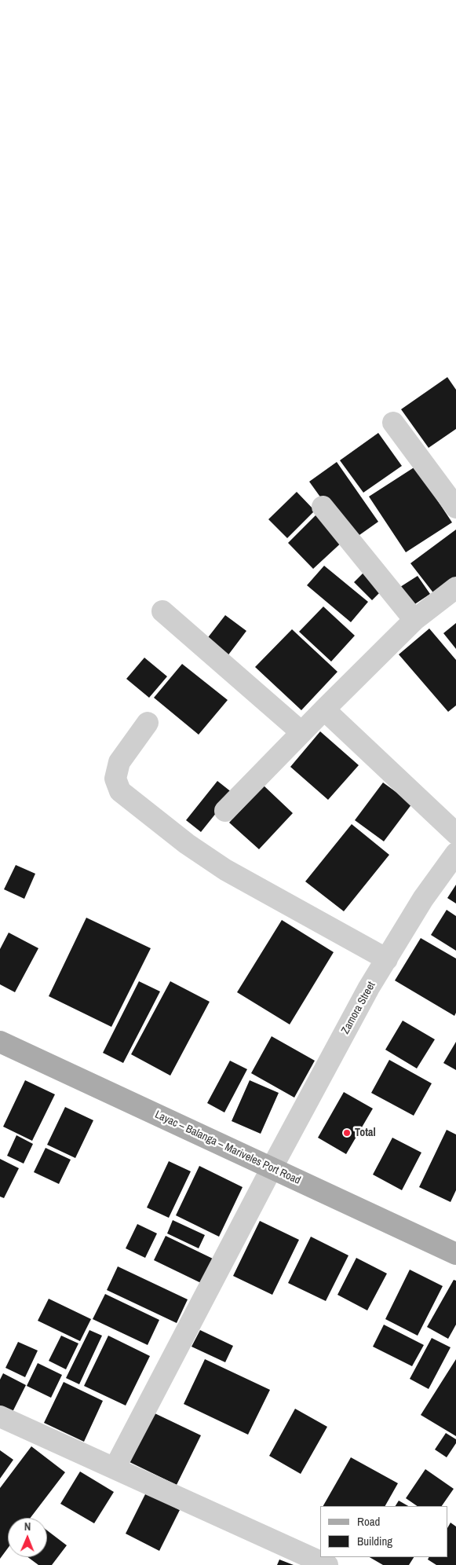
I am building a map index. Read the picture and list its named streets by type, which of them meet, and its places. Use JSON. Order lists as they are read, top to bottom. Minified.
{"streets":{"main road":["Layac – Balanga – Mariveles Port Road"],"street":["Zamora Street"]},"crossings":[["Zamora Street","Layac – Balanga – Mariveles Port Road"]],"places":["Total"],"legend":["Road","Building"],"north":"top"}
